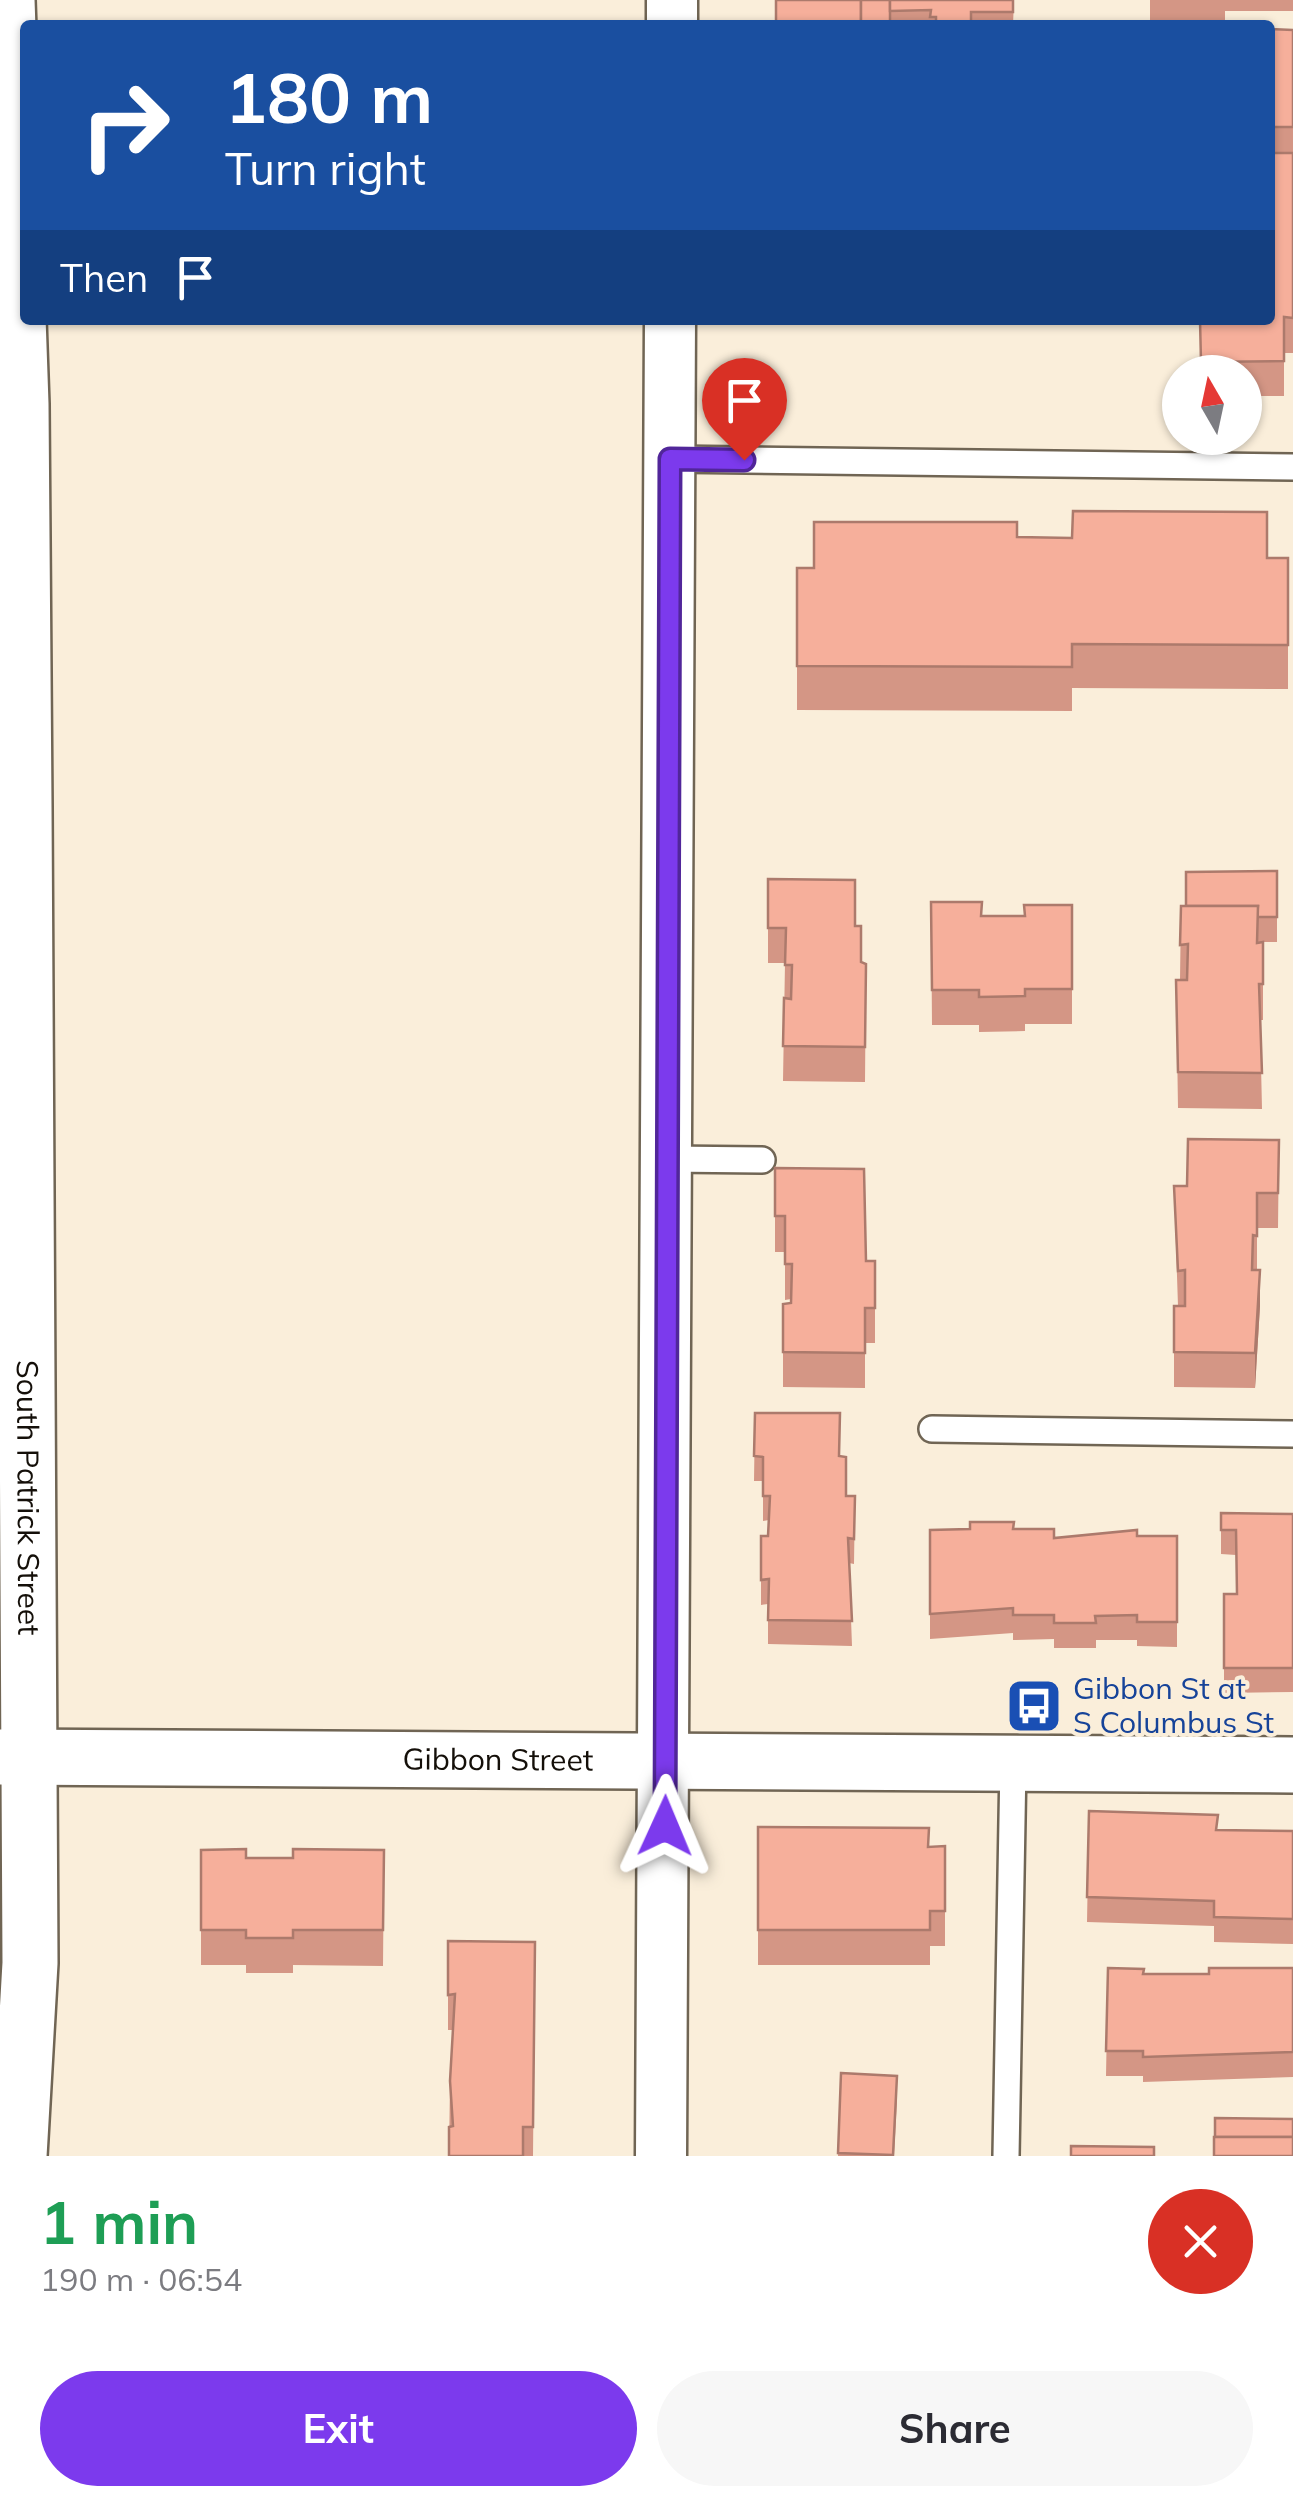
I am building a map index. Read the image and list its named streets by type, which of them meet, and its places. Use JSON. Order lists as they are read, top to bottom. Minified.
{"streets":{"main road":["South Patrick Street","Gibbon Street"]},"crossings":[["South Patrick Street","Gibbon Street"]],"places":{"bus stop":["Gibbon St at S Columbus St"]},"north":"top","page":{"turn":["180 m","Turn right"],"then":"Then","heading":["1 min","190 m · 06:54"],"buttons":["Exit","Share"]}}
